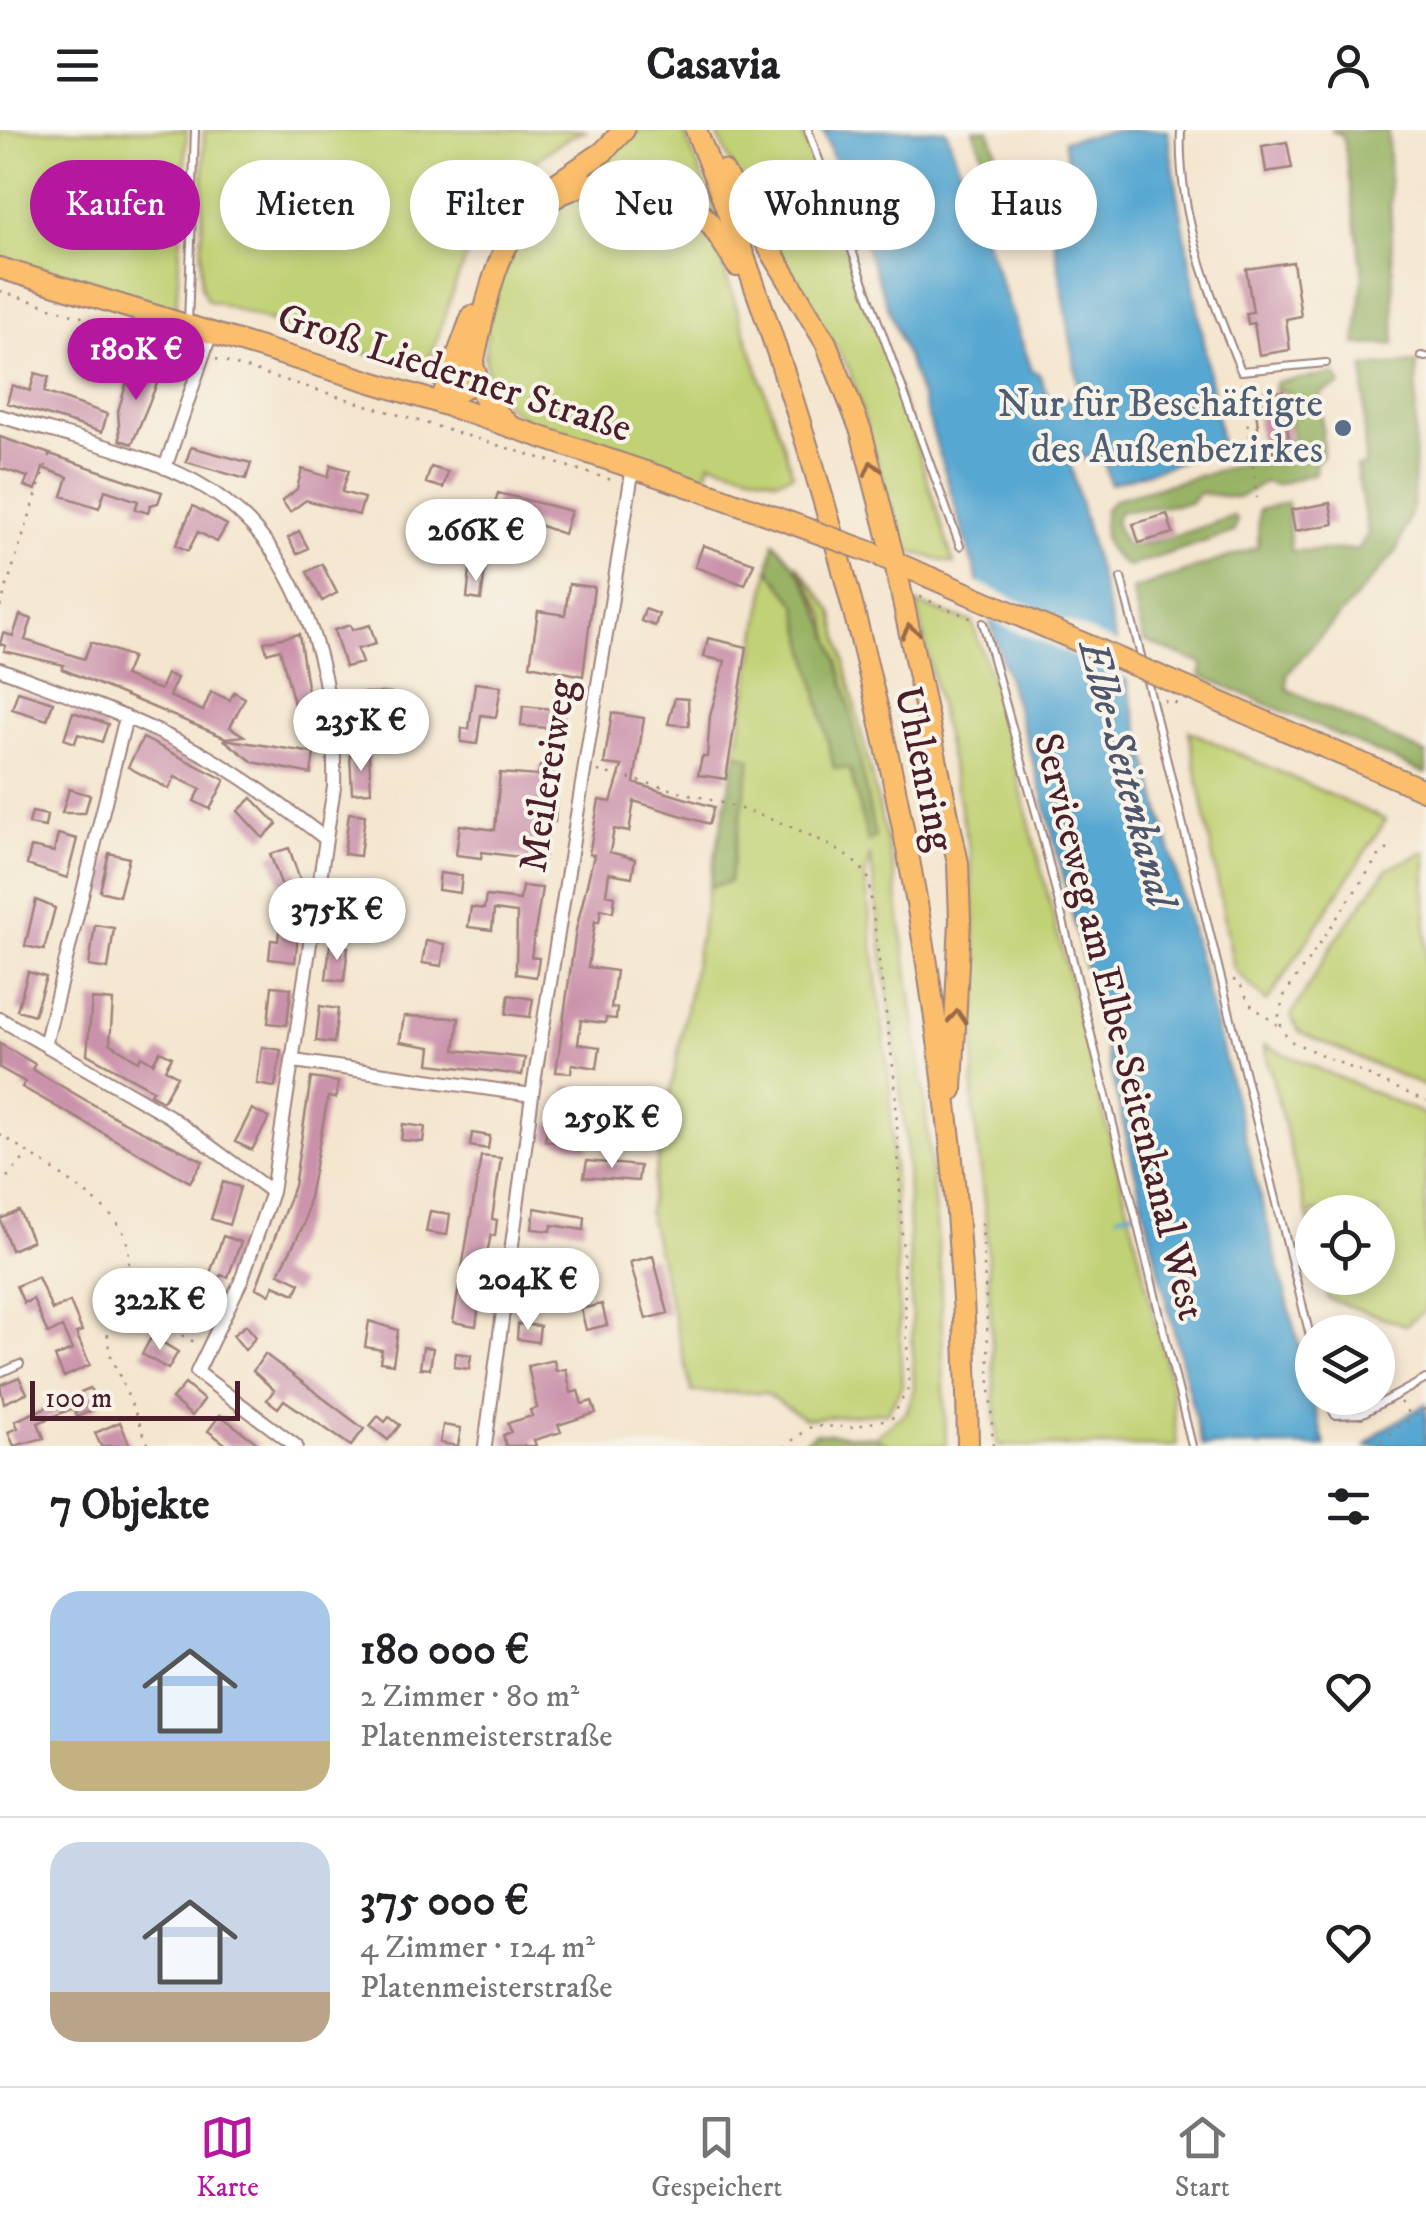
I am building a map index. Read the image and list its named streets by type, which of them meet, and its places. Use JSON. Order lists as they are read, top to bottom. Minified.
{"streets":{"main road":["Groß Liederner Straße","Uhlenring"],"street":["Meilereiweg"],"lane":["Serviceweg am Elbe-Seitenkanal West"]},"crossings":[["Groß Liederner Straße","Meilereiweg"]],"water":["Elbe-Seitenkanal"],"places":["Nur für Beschäftigte des Außenbezirkes"],"scale_bar":"100 m","page":{"header":"Casavia","chip":["Kaufen","Mieten","Filter","Neu","Wohnung","Haus"],"price":["180K €","266K €","235K €","375K €","259K €","204K €","322K €"],"scale":"100 m","heading":"7 Objekte","list":[{"name":"180 000 €","note":"2 Zimmer · 80 m² · Platenmeisterstraße"},{"name":"375 000 €","note":"4 Zimmer · 124 m² · Platenmeisterstraße"}],"tabs":["Karte","Gespeichert","Start"]}}
